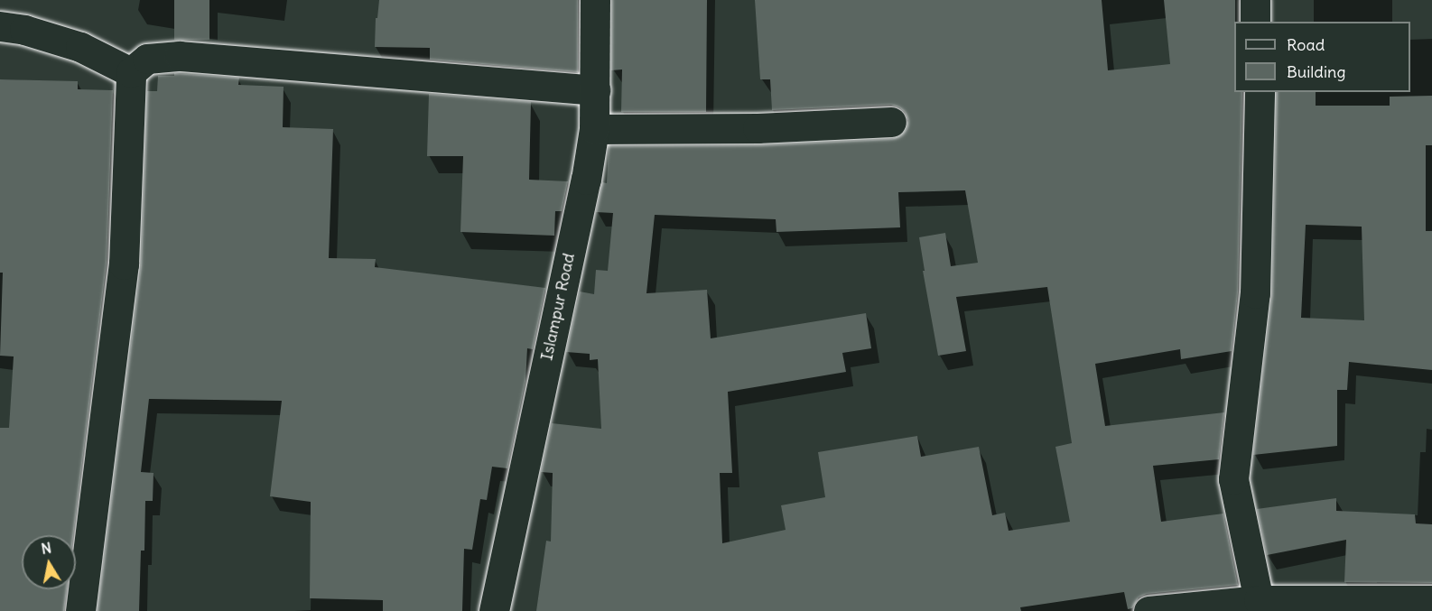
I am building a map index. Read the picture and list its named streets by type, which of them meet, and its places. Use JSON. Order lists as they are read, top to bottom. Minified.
{"streets":{"street":["Islampur Road"]},"legend":["Road","Building"],"north":"top"}
